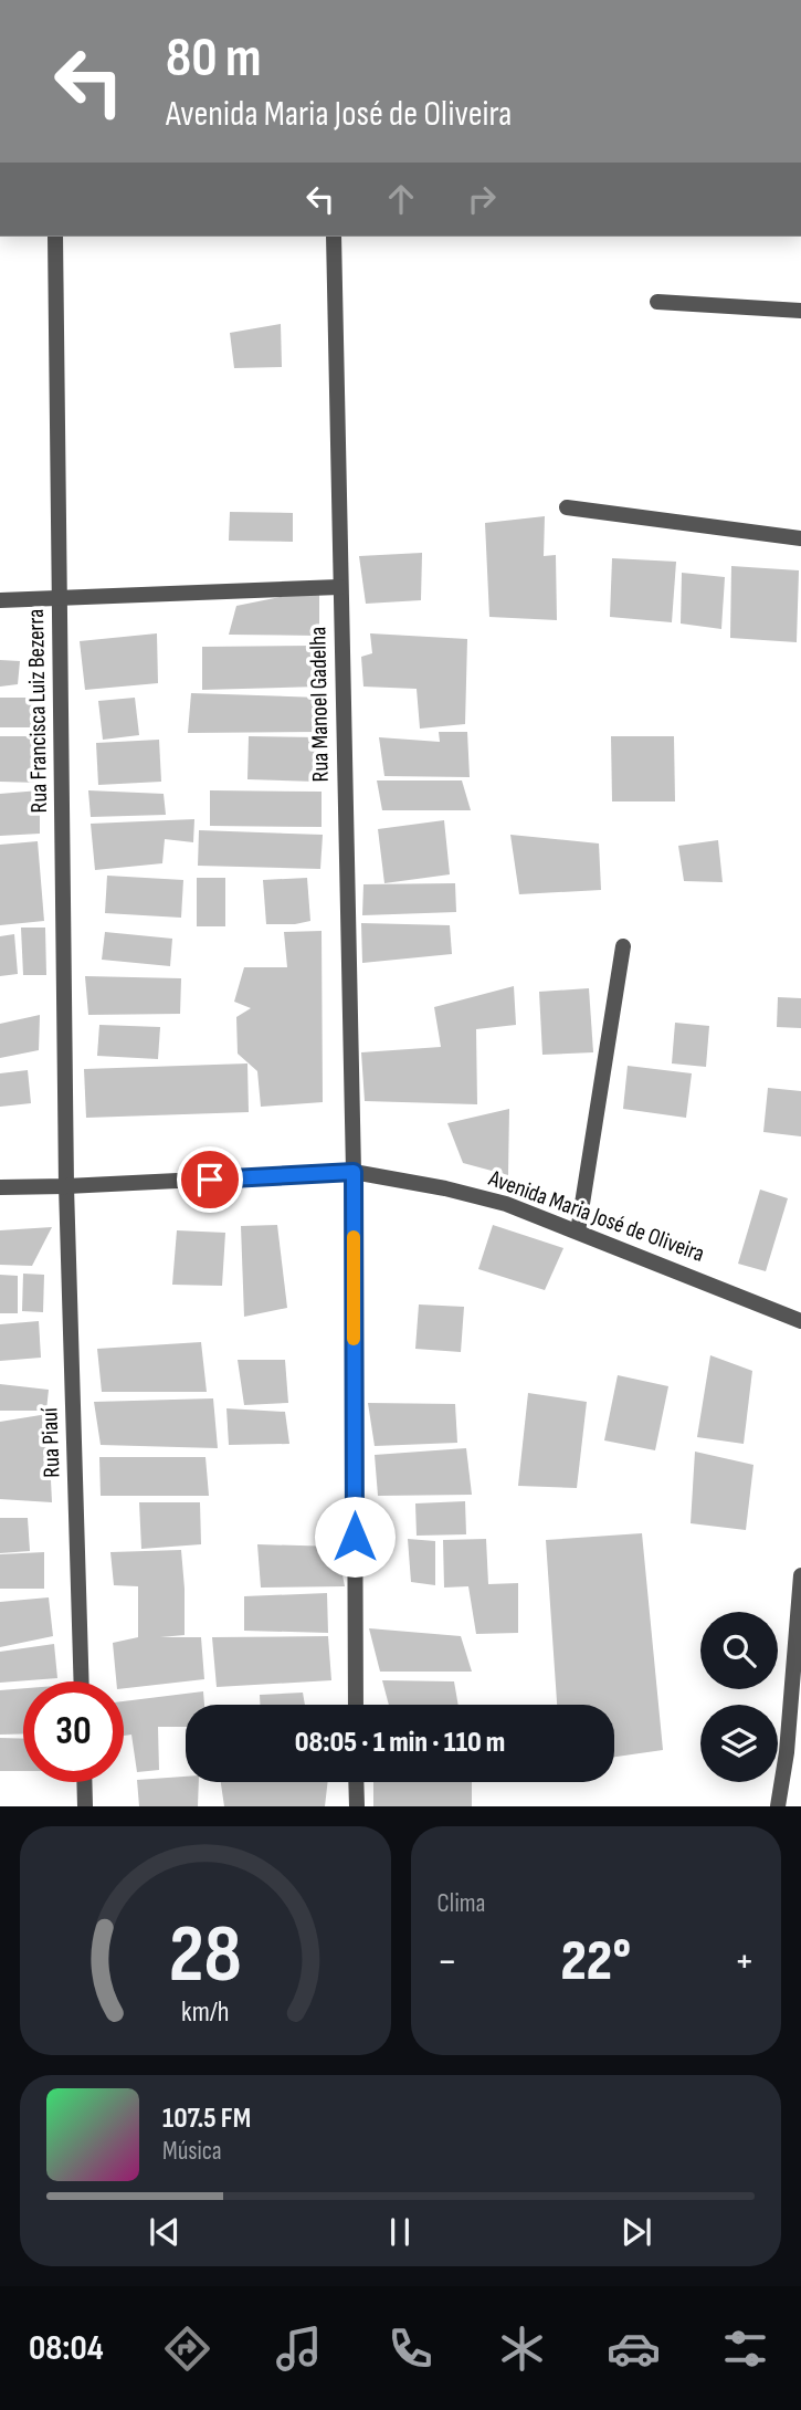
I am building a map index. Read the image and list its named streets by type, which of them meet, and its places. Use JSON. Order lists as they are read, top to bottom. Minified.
{"streets":{"street":["Rua Manoel Gadelha","Rua Francisca Luiz Bezerra","Avenida Maria José de Oliveira","Rua Piauí"]},"crossings":[["Rua Manoel Gadelha","Avenida Maria José de Oliveira"],["Rua Francisca Luiz Bezerra","Avenida Maria José de Oliveira"],["Rua Francisca Luiz Bezerra","Rua Piauí"],["Avenida Maria José de Oliveira","Rua Piauí"]],"page":{"turn":["80 m","Avenida Maria José de Oliveira"],"limit":"30","trip":"08:05 · 1 min · 110 m","tile":"Clima","heat":["−","22°","+"],"song":["107.5 FM","Música"],"tabs":"08:04","gauge":["28","km/h"]}}
